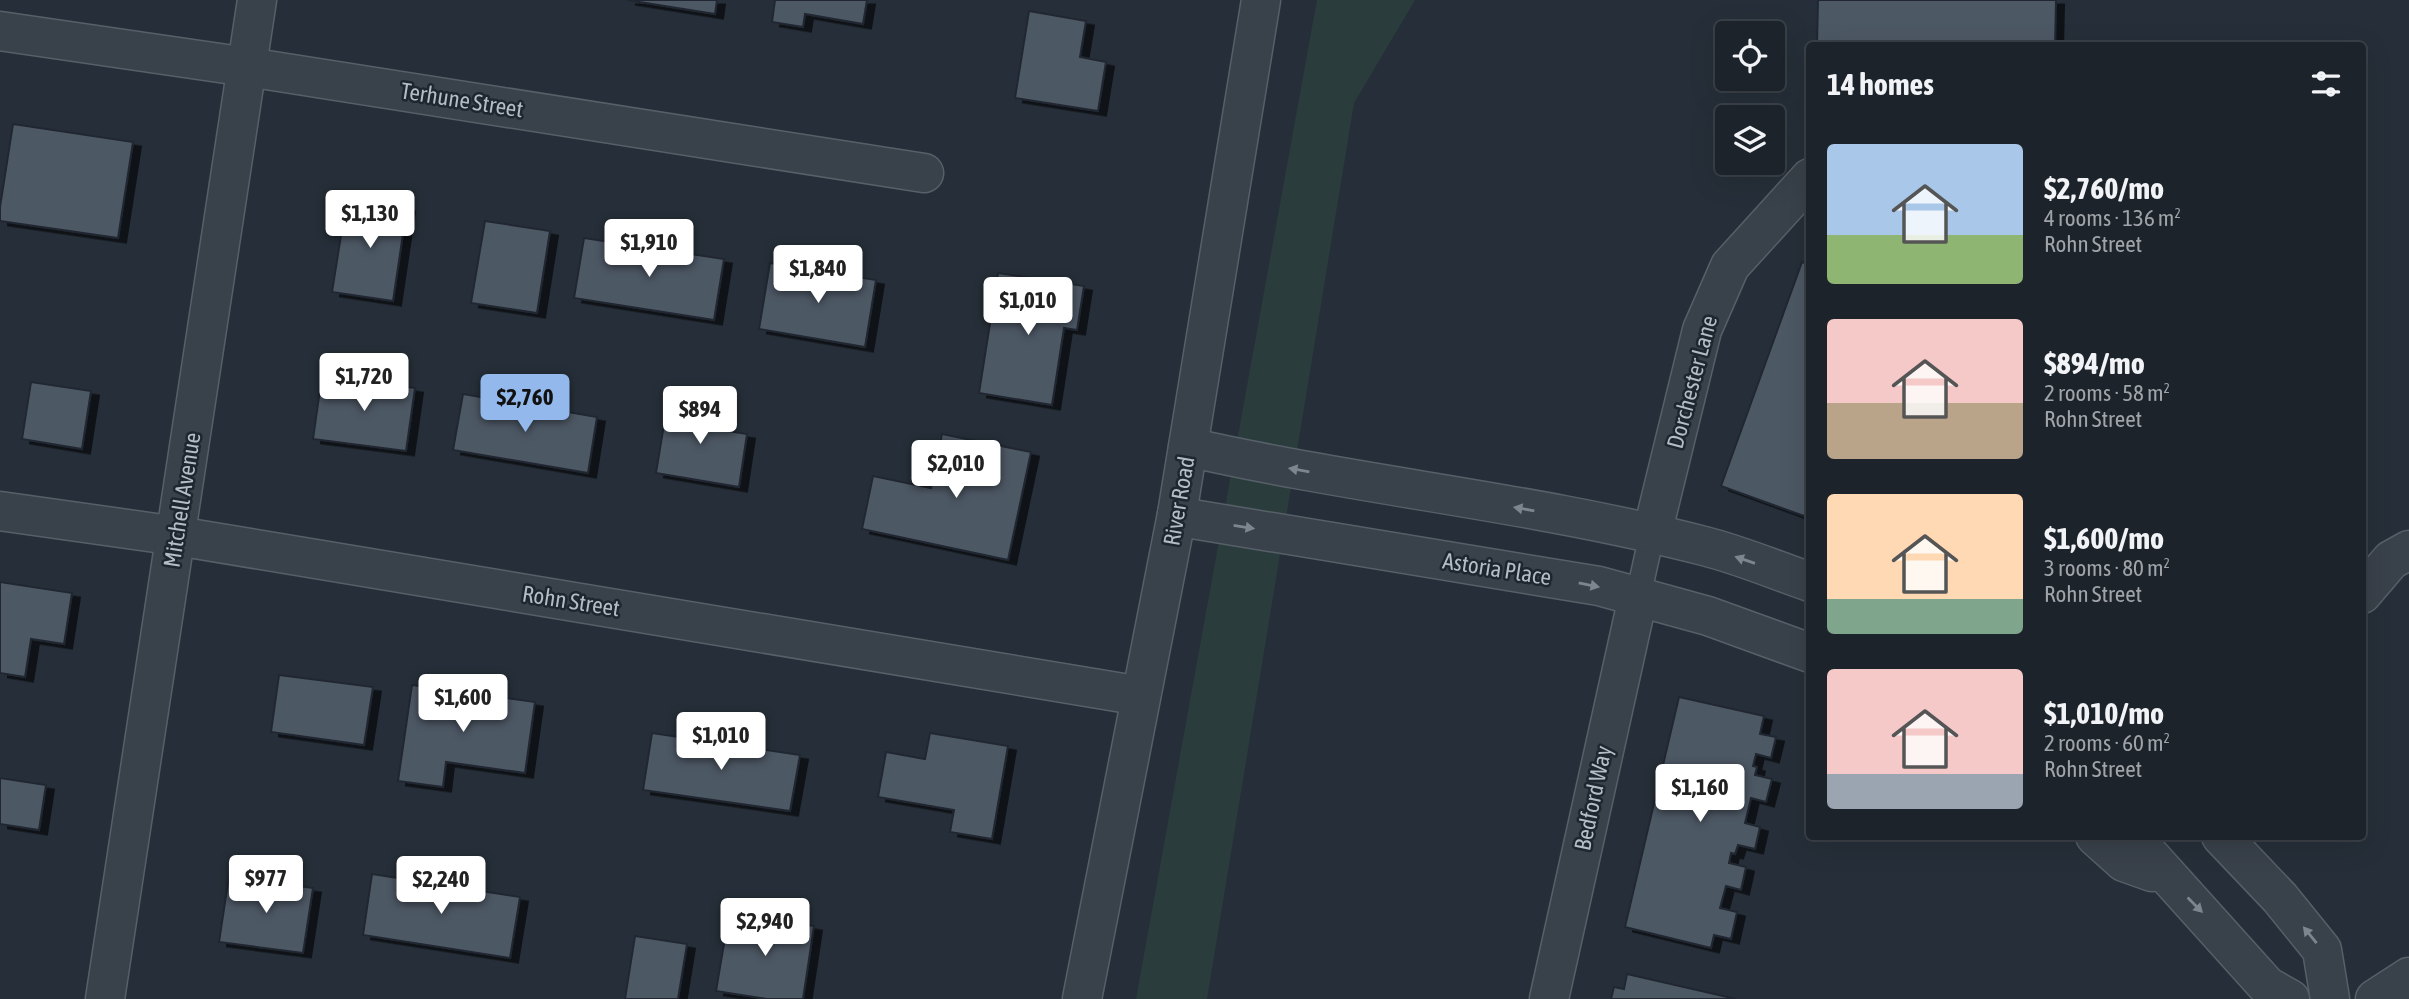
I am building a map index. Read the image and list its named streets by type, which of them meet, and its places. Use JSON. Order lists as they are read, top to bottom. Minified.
{"streets":{"street":["Terhune Street","Dorchester Lane","Mitchell Avenue","River Road","Astoria Place","Rohn Street","Bedford Way"]},"crossings":[["Terhune Street","Mitchell Avenue"],["Mitchell Avenue","Rohn Street"],["River Road","Astoria Place"],["River Road","Rohn Street"],["Astoria Place","Bedford Way"]],"page":{"heading":"14 homes","list":[{"name":"$2,760/mo","note":"4 rooms · 136 m² · Rohn Street"},{"name":"$894/mo","note":"2 rooms · 58 m² · Rohn Street"},{"name":"$1,600/mo","note":"3 rooms · 80 m² · Rohn Street"},{"name":"$1,010/mo","note":"2 rooms · 60 m² · Rohn Street"}],"price":["$1,130","$1,910","$1,840","$1,010","$1,720","$2,760","$894","$2,010","$1,600","$1,010","$1,160","$977","$2,240","$2,940"]}}
